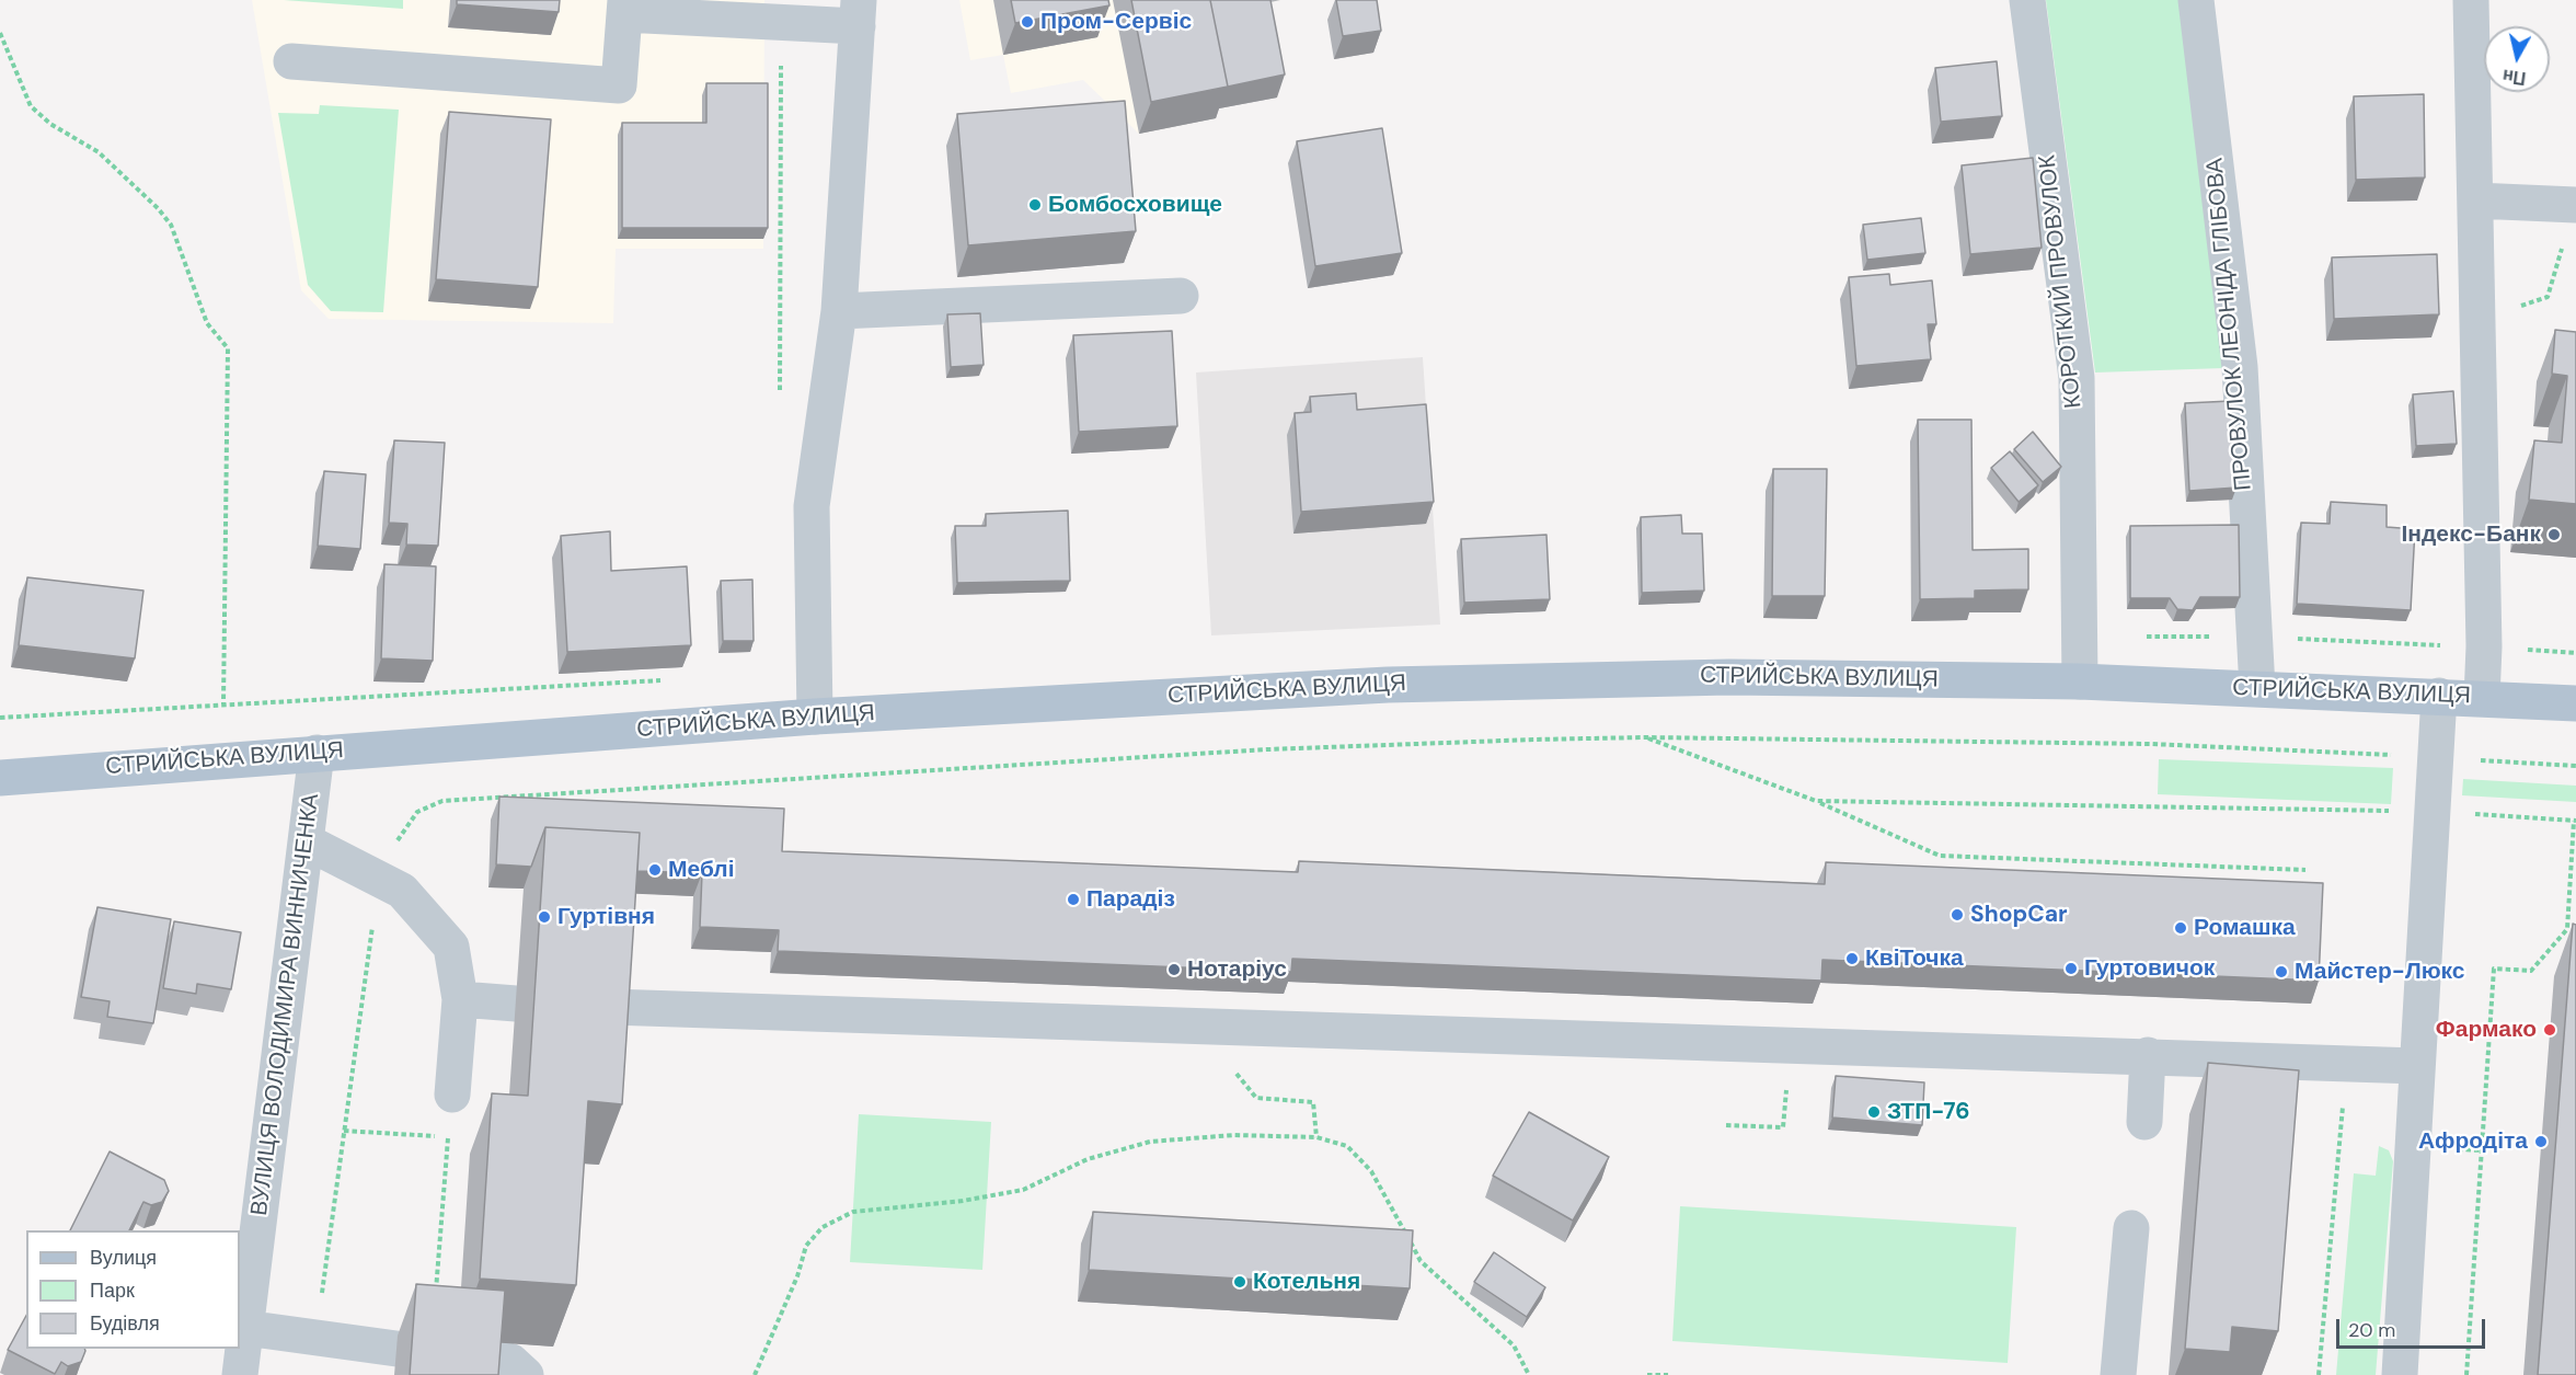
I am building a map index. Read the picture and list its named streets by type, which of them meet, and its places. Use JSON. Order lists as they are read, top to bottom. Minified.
{"streets":{"main road":["СТРИЙСЬКА ВУЛИЦЯ"],"street":["КОРОТКИЙ ПРОВУЛОК","ПРОВУЛОК ЛЕОНІДА ГЛІБОВА","ВУЛИЦЯ ВОЛОДИМИРА ВИННИЧЕНКА"]},"crossings":[["КОРОТКИЙ ПРОВУЛОК","СТРИЙСЬКА ВУЛИЦЯ"],["ПРОВУЛОК ЛЕОНІДА ГЛІБОВА","СТРИЙСЬКА ВУЛИЦЯ"],["СТРИЙСЬКА ВУЛИЦЯ","ВУЛИЦЯ ВОЛОДИМИРА ВИННИЧЕНКА"]],"places":["Пром-Сервіс","Бомбосховище","Індекс-Банк","Меблі","Парадіз","ShopCar","Гуртівня","Ромашка","КвіТочка","Гуртовичок","Нотаріус","Майстер-Люкс","Фармако","ЗТП-76","Афродіта","Котельня"],"legend":["Вулиця","Парк","Будівля"],"scale_bar":"20 m","north":"bottom"}
